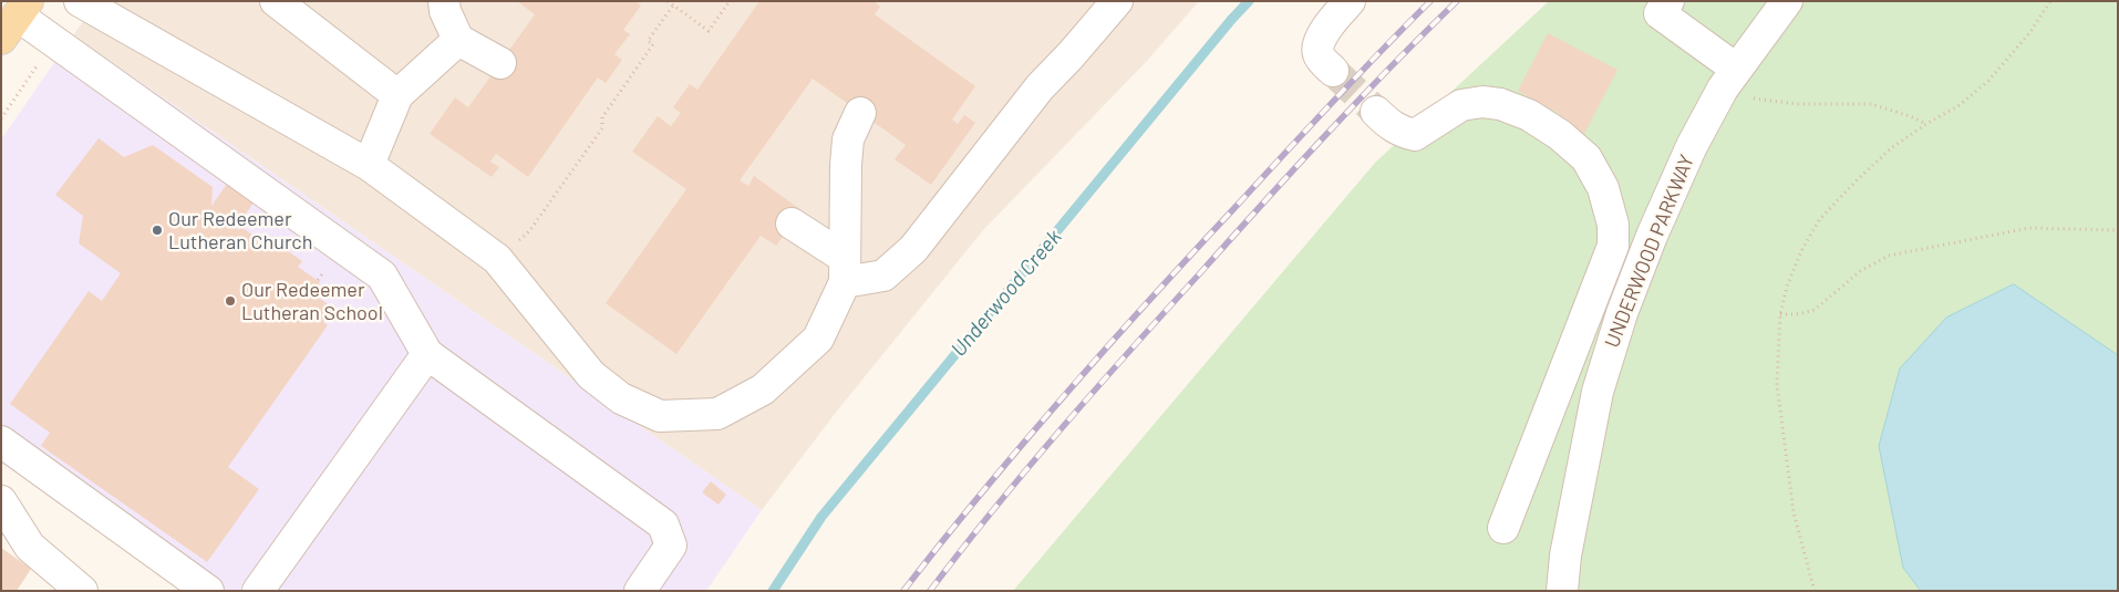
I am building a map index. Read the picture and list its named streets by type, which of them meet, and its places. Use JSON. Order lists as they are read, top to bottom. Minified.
{"streets":{"street":["UNDERWOOD PARKWAY"]},"water":["Underwood Creek"],"places":["Our Redeemer Lutheran Church","Our Redeemer Lutheran School"]}
